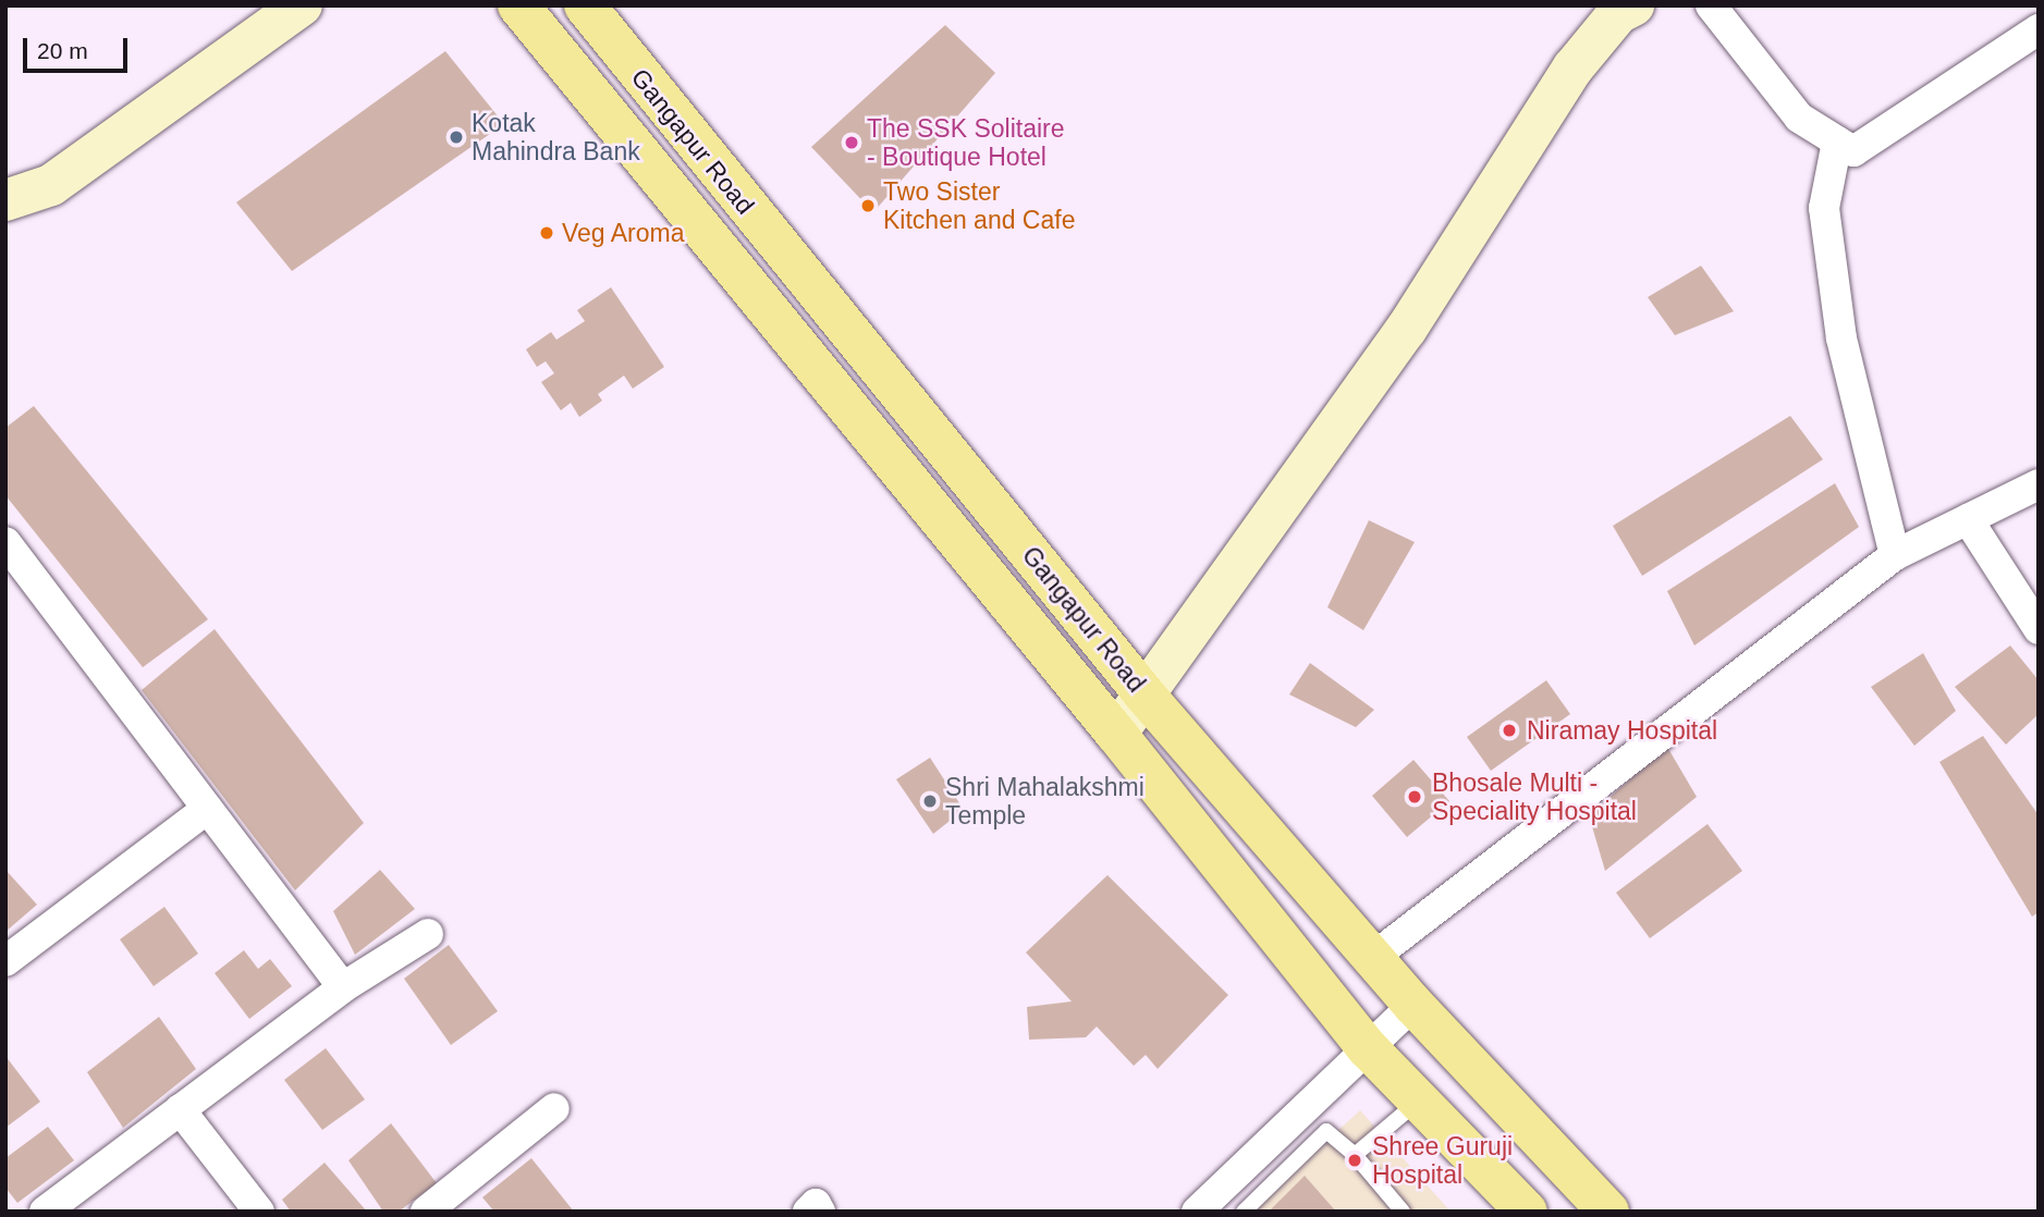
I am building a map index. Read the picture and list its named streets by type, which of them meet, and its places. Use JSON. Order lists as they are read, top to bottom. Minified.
{"streets":{"main road":["Gangapur Road"]},"places":["Kotak Mahindra Bank","The SSK Solitaire - Boutique Hotel","Two Sister Kitchen and Cafe","Veg Aroma","Niramay Hospital","Bhosale Multi - Speciality Hospital","Shri Mahalakshmi Temple","Shree Guruji Hospital"],"scale_bar":"20 m"}
